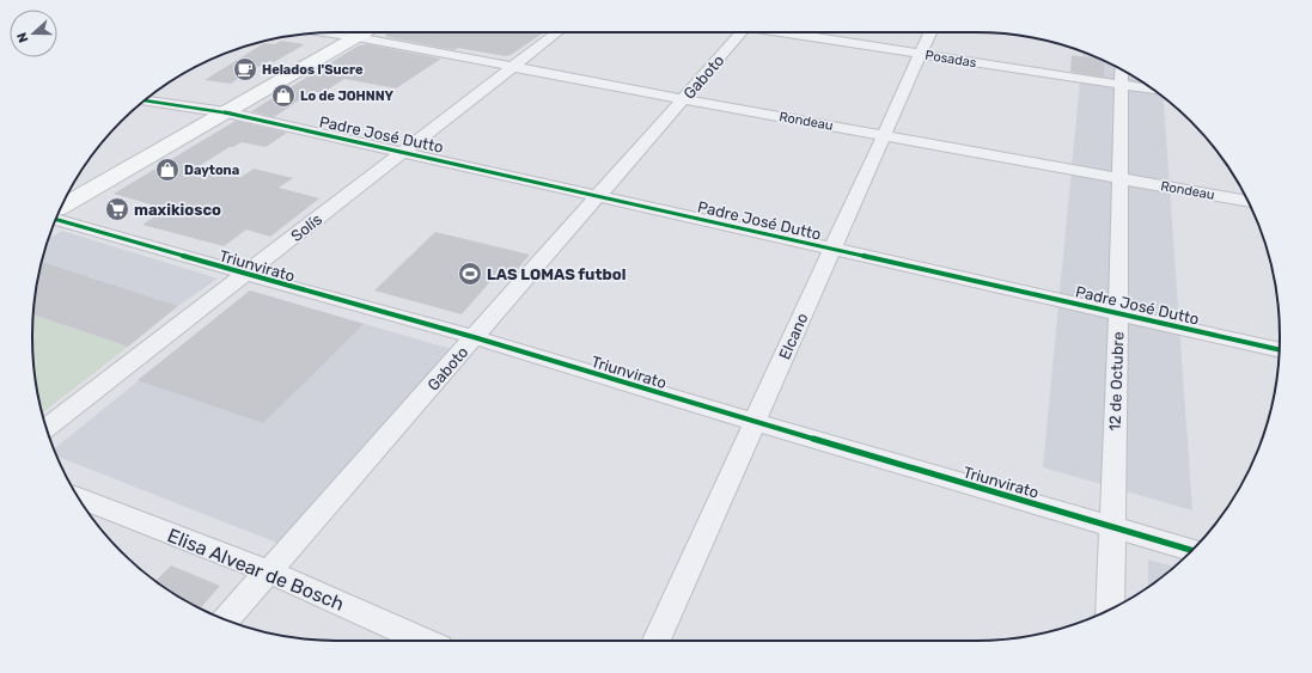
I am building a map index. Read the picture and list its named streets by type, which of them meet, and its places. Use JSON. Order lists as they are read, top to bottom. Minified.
{"streets":{"street":["Posadas","Gaboto","Rondeau","Padre José Dutto","Solís","Triunvirato","Elcano","12 de Octubre","Elisa Alvear de Bosch"]},"crossings":[["Posadas","Elcano"],["Posadas","12 de Octubre"],["Gaboto","Rondeau"],["Gaboto","Padre José Dutto"],["Gaboto","Triunvirato"],["Gaboto","Elisa Alvear de Bosch"],["Rondeau","Solís"],["Rondeau","Elcano"],["Rondeau","12 de Octubre"],["Padre José Dutto","Solís"],["Padre José Dutto","Elcano"],["Padre José Dutto","12 de Octubre"],["Solís","Triunvirato"],["Triunvirato","Elcano"],["Triunvirato","12 de Octubre"]],"places":{"cafe":["Helados l'Sucre"],"shop":["Lo de JOHNNY","Daytona"],"supermarket":["maxikiosco"],"sports":["LAS LOMAS futbol"]},"north":"left"}
